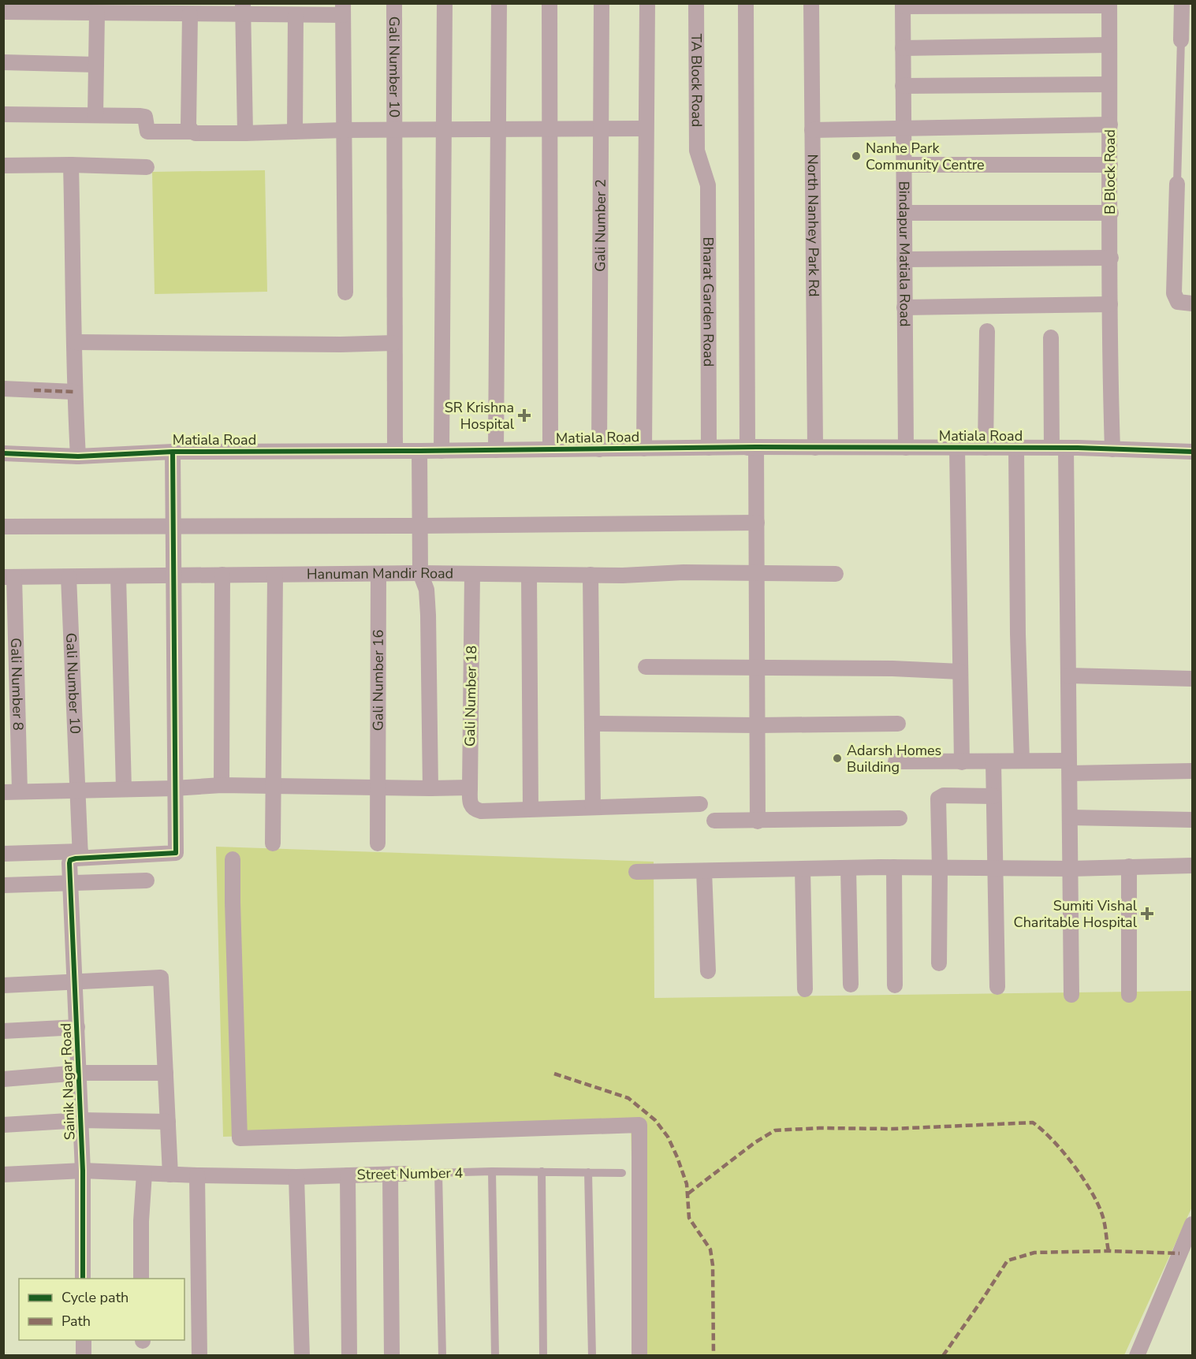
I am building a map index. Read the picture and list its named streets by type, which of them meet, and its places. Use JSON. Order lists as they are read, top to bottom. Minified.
{"streets":{"street":["Gali Number 10","TA Block Road","B Block Road","North Nanhey Park Rd","Gali Number 2","Bindapur Matiala Road","Bharat Garden Road","Matiala Road","Hanuman Mandir Road","Gali Number 16","Gali Number 8","Gali Number 18","Sainik Nagar Road","Street Number 4"]},"crossings":[["Gali Number 10","Matiala Road"],["Gali Number 10","Hanuman Mandir Road"],["Gali Number 10","Sainik Nagar Road"],["TA Block Road","Bharat Garden Road"],["B Block Road","Matiala Road"],["North Nanhey Park Rd","Matiala Road"],["Gali Number 2","Matiala Road"],["Bindapur Matiala Road","Matiala Road"],["Bharat Garden Road","Matiala Road"],["Hanuman Mandir Road","Gali Number 16"],["Hanuman Mandir Road","Gali Number 8"],["Hanuman Mandir Road","Gali Number 18"],["Sainik Nagar Road","Street Number 4"]],"places":{"other":["Nanhe Park Community Centre","Adarsh Homes Building"],"health":["SR Krishna Hospital","Sumiti Vishal Charitable Hospital"]},"legend":["Cycle path","Path"]}
